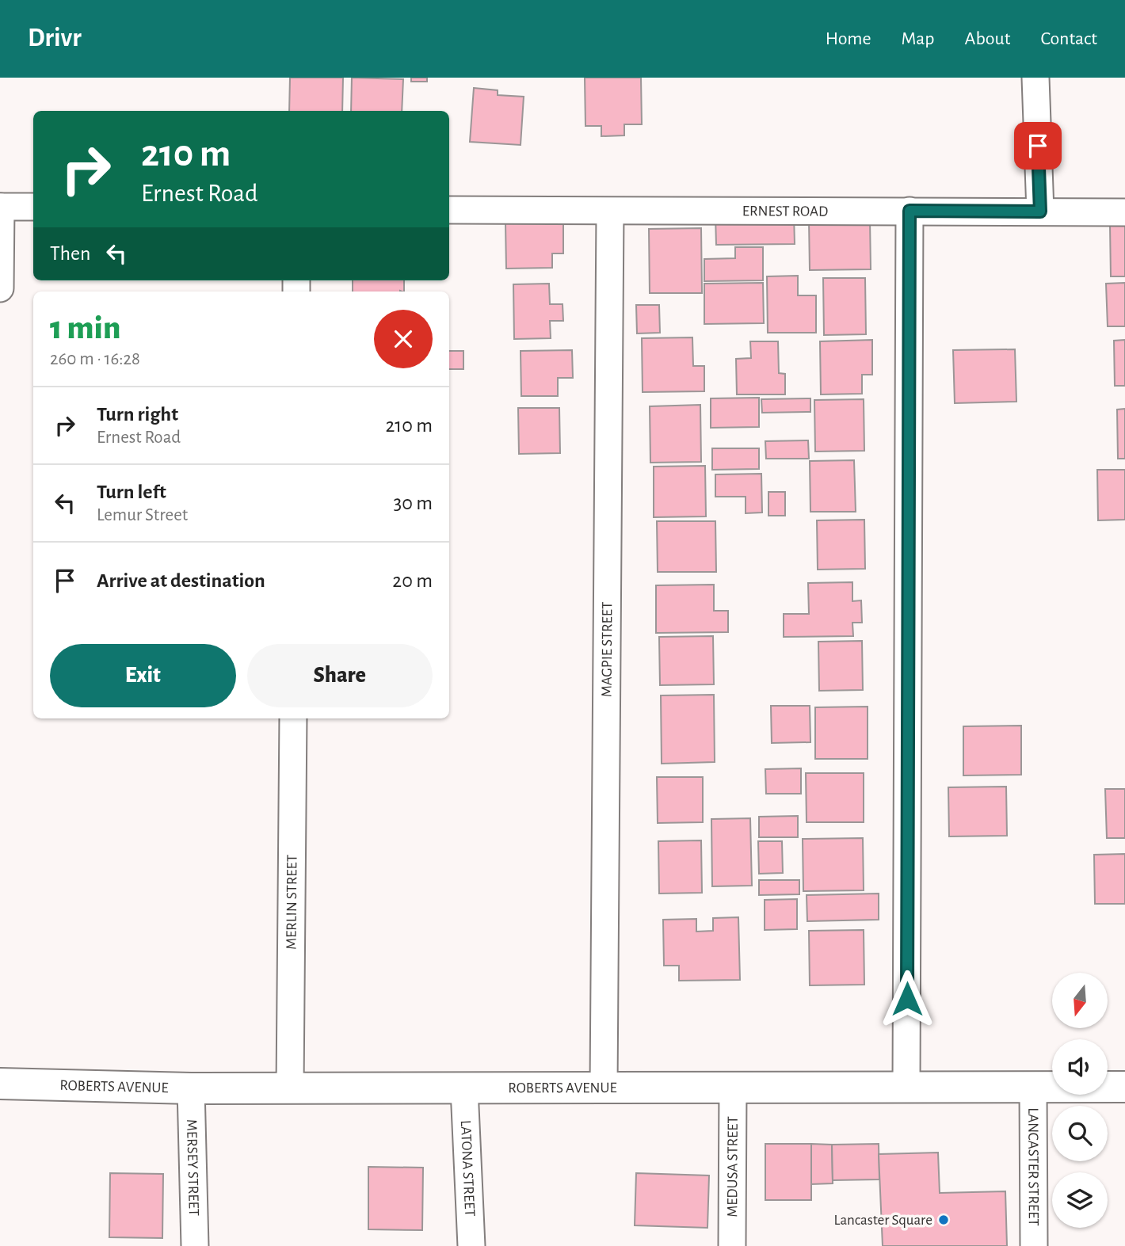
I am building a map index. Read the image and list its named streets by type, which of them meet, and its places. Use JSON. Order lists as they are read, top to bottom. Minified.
{"streets":{"main road":["ROBERTS AVENUE"],"street":["ERNEST ROAD","MAGPIE STREET","MERLIN STREET","MEDUSA STREET","LANCASTER STREET","MERSEY STREET","LATONA STREET"]},"crossings":[["ERNEST ROAD","MAGPIE STREET"],["MAGPIE STREET","ROBERTS AVENUE"],["MERLIN STREET","ROBERTS AVENUE"],["ROBERTS AVENUE","MEDUSA STREET"],["ROBERTS AVENUE","LANCASTER STREET"],["ROBERTS AVENUE","MERSEY STREET"],["ROBERTS AVENUE","LATONA STREET"]],"places":["Lancaster Square"],"north":"bottom","page":{"header":"Drivr","nav":["Home","Map","About","Contact"],"turn":["210 m","Ernest Road"],"then":"Then","heading":["1 min","260 m · 16:28"],"list":[{"name":"Turn right","note":"Ernest Road","value":"210 m"},{"name":"Turn left","note":"Lemur Street","value":"30 m"},{"name":"Arrive at destination","value":"20 m"}],"buttons":["Exit","Share"]}}
